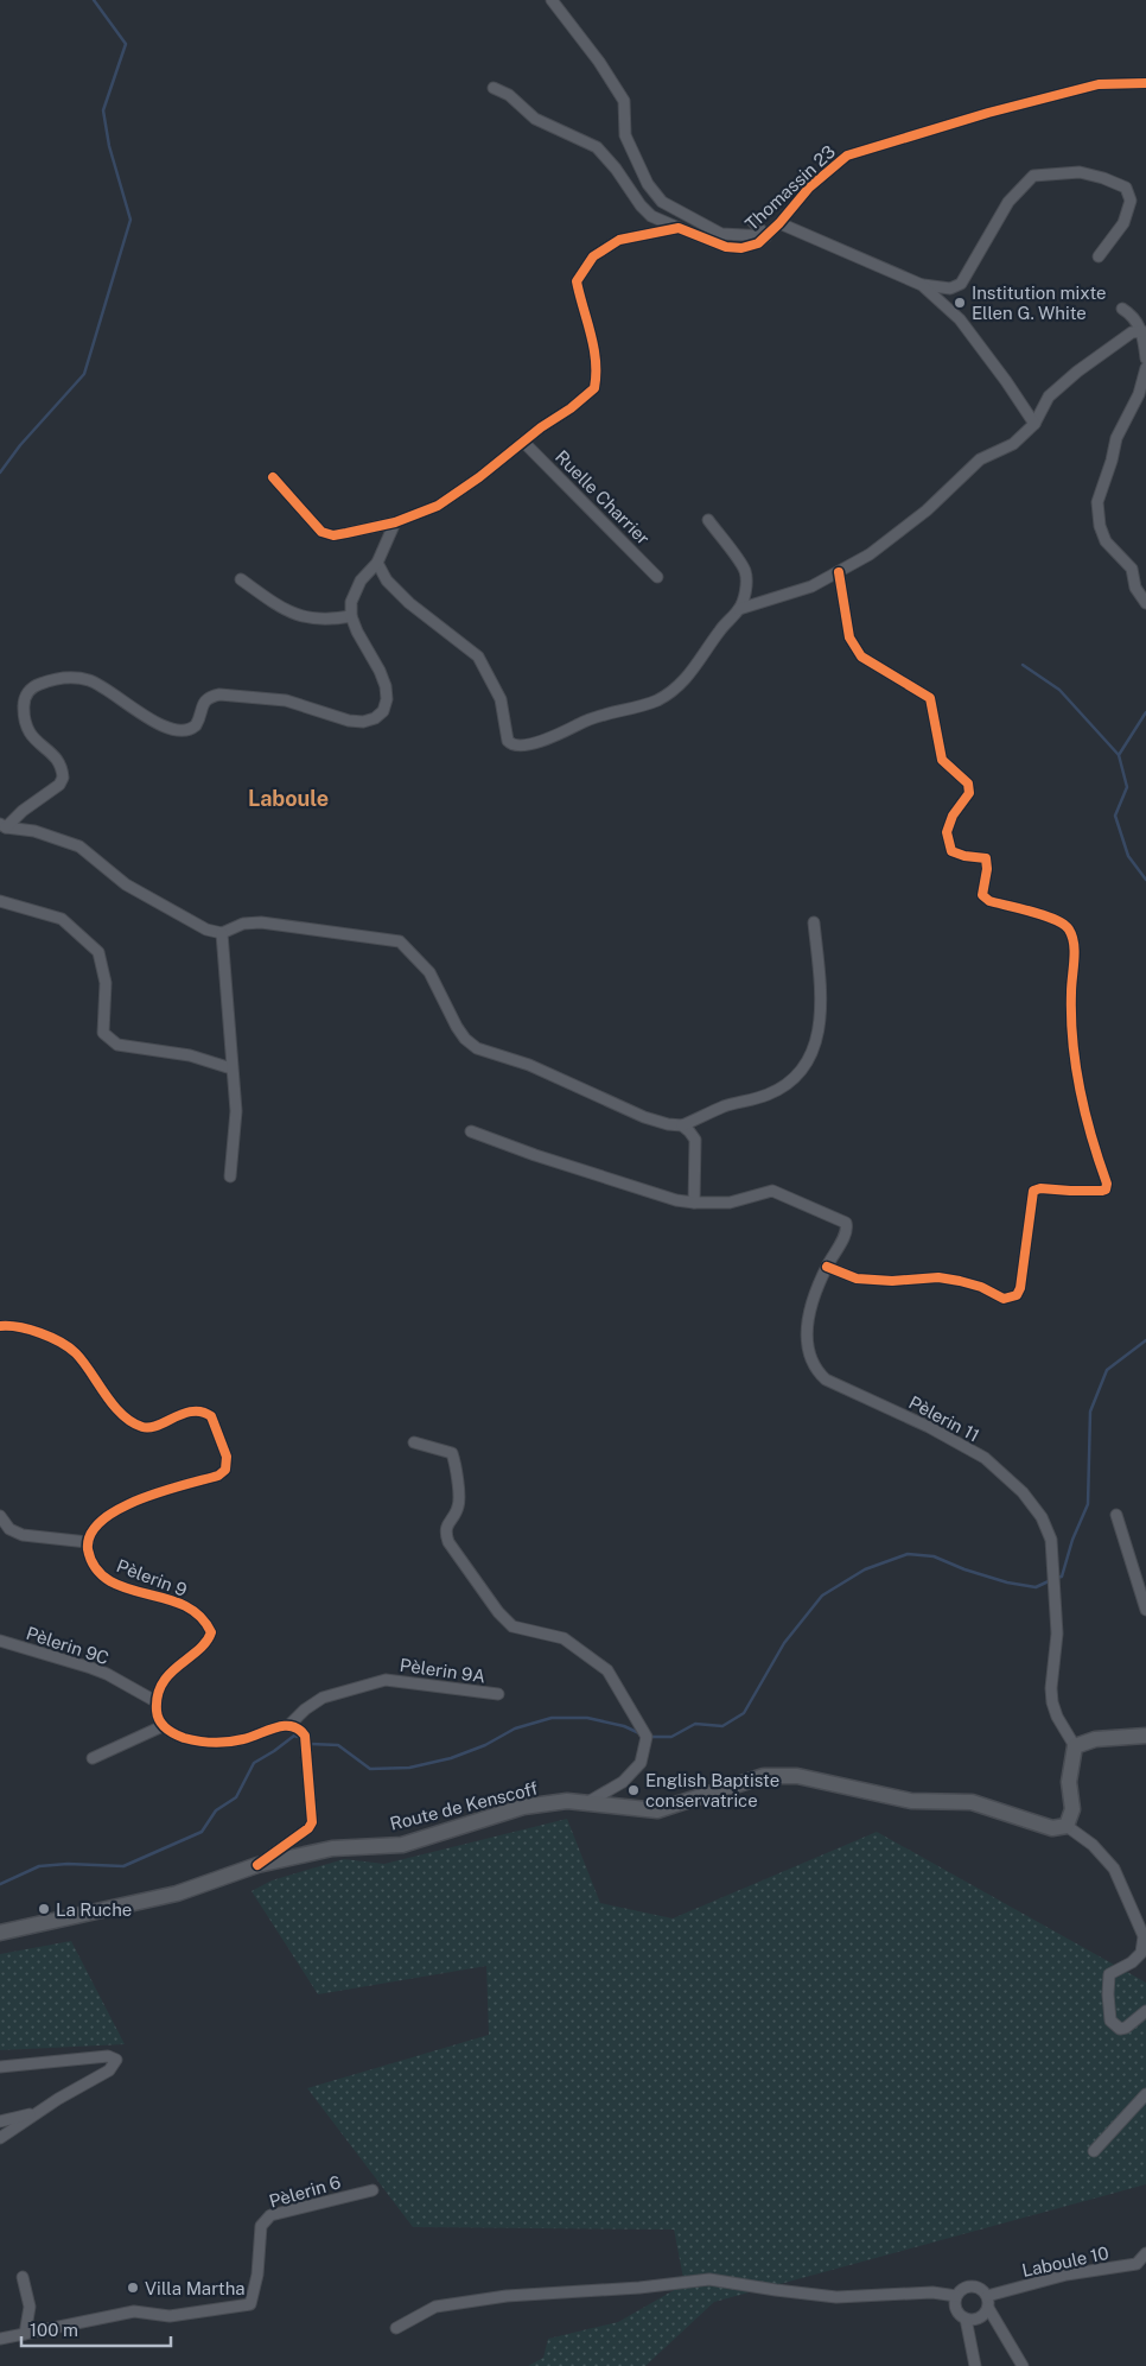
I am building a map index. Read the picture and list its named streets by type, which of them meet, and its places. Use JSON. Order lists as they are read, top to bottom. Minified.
{"streets":{"main road":["Route de Kenscoff"],"street":["Thomassin 23","Ruelle Charrier","Pèlerin 11","Pèlerin 9","Pèlerin 9C","Pèlerin 9A","Pèlerin 6","Laboule 10"]},"crossings":[["Pèlerin 9","Pèlerin 9C"]],"districts":["Laboule"],"places":["Institution mixte Ellen G. White","English Baptiste conservatrice","La Ruche","Villa Martha"],"scale_bar":"100 m"}
